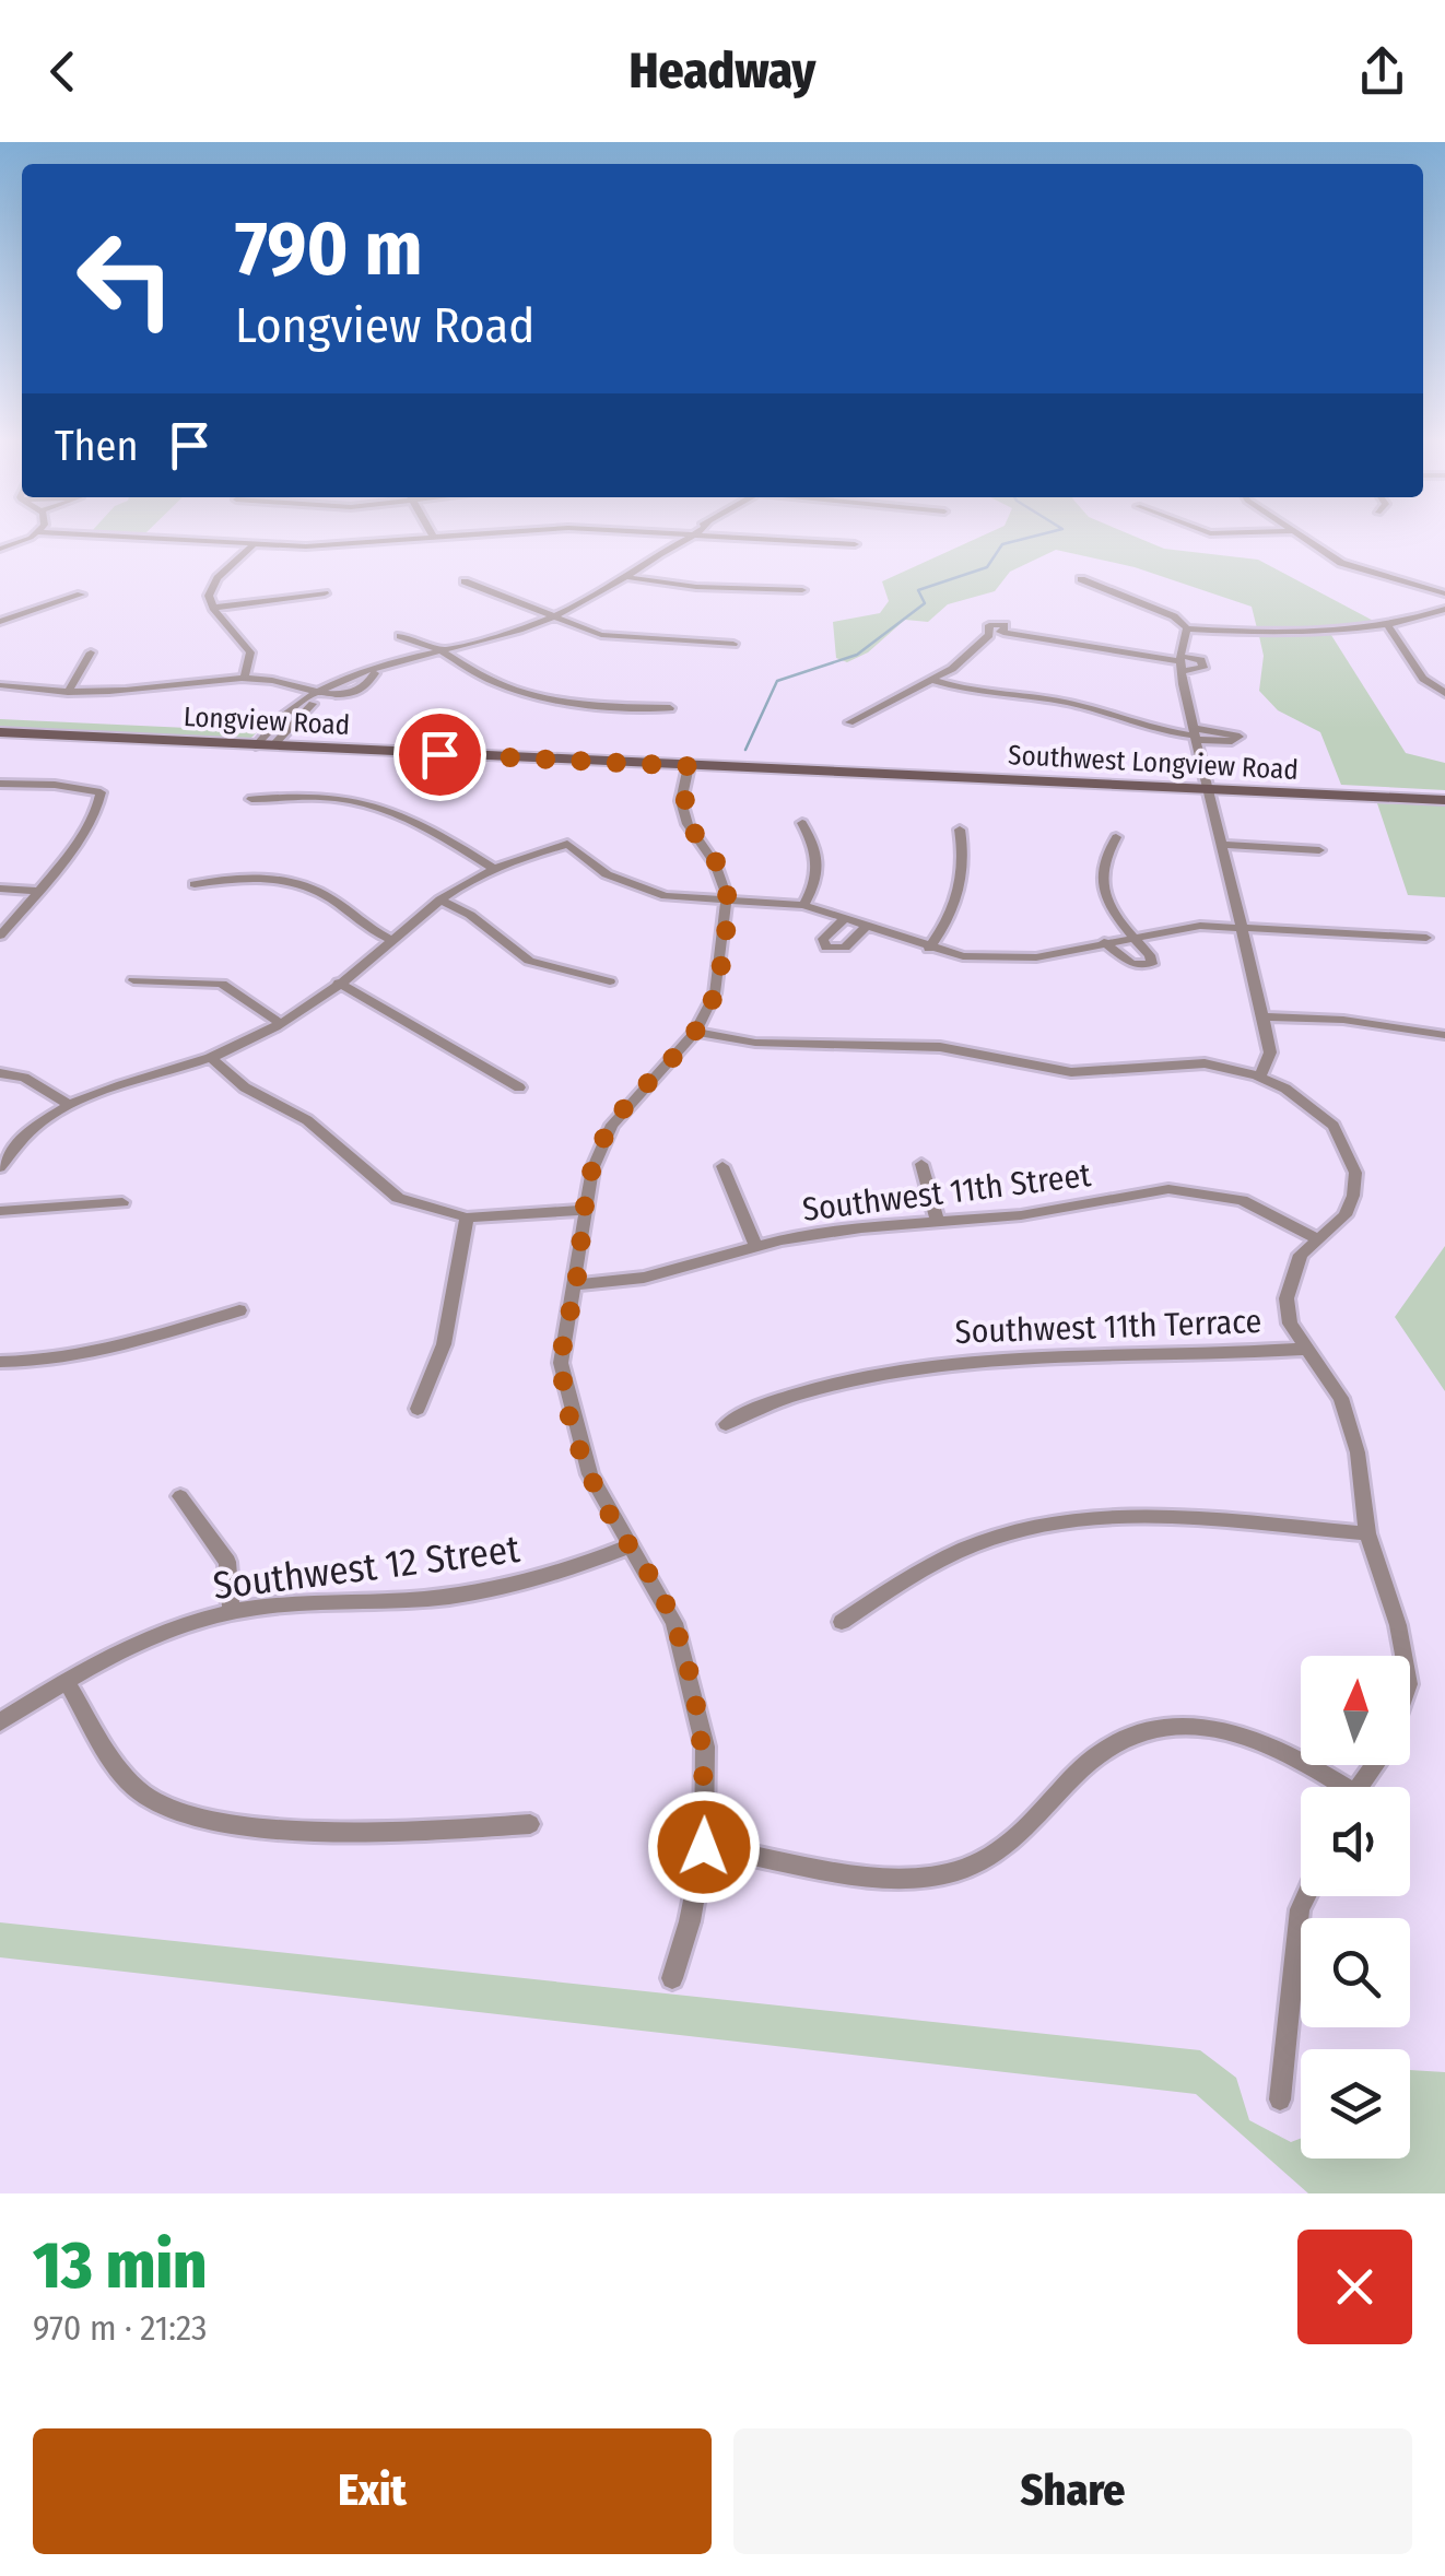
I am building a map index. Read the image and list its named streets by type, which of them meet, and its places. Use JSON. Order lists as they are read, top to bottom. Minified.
{"streets":{"street":["Longview Road","Southwest Longview Road","Southwest 11th Street","Southwest 11th Terrace","Southwest 12 Street"]},"crossings":[["Longview Road","Southwest Longview Road"]],"north":"top","page":{"header":"Headway","turn":["790 m","Longview Road"],"then":"Then","heading":["13 min","970 m · 21:23"],"buttons":["Exit","Share"]}}
